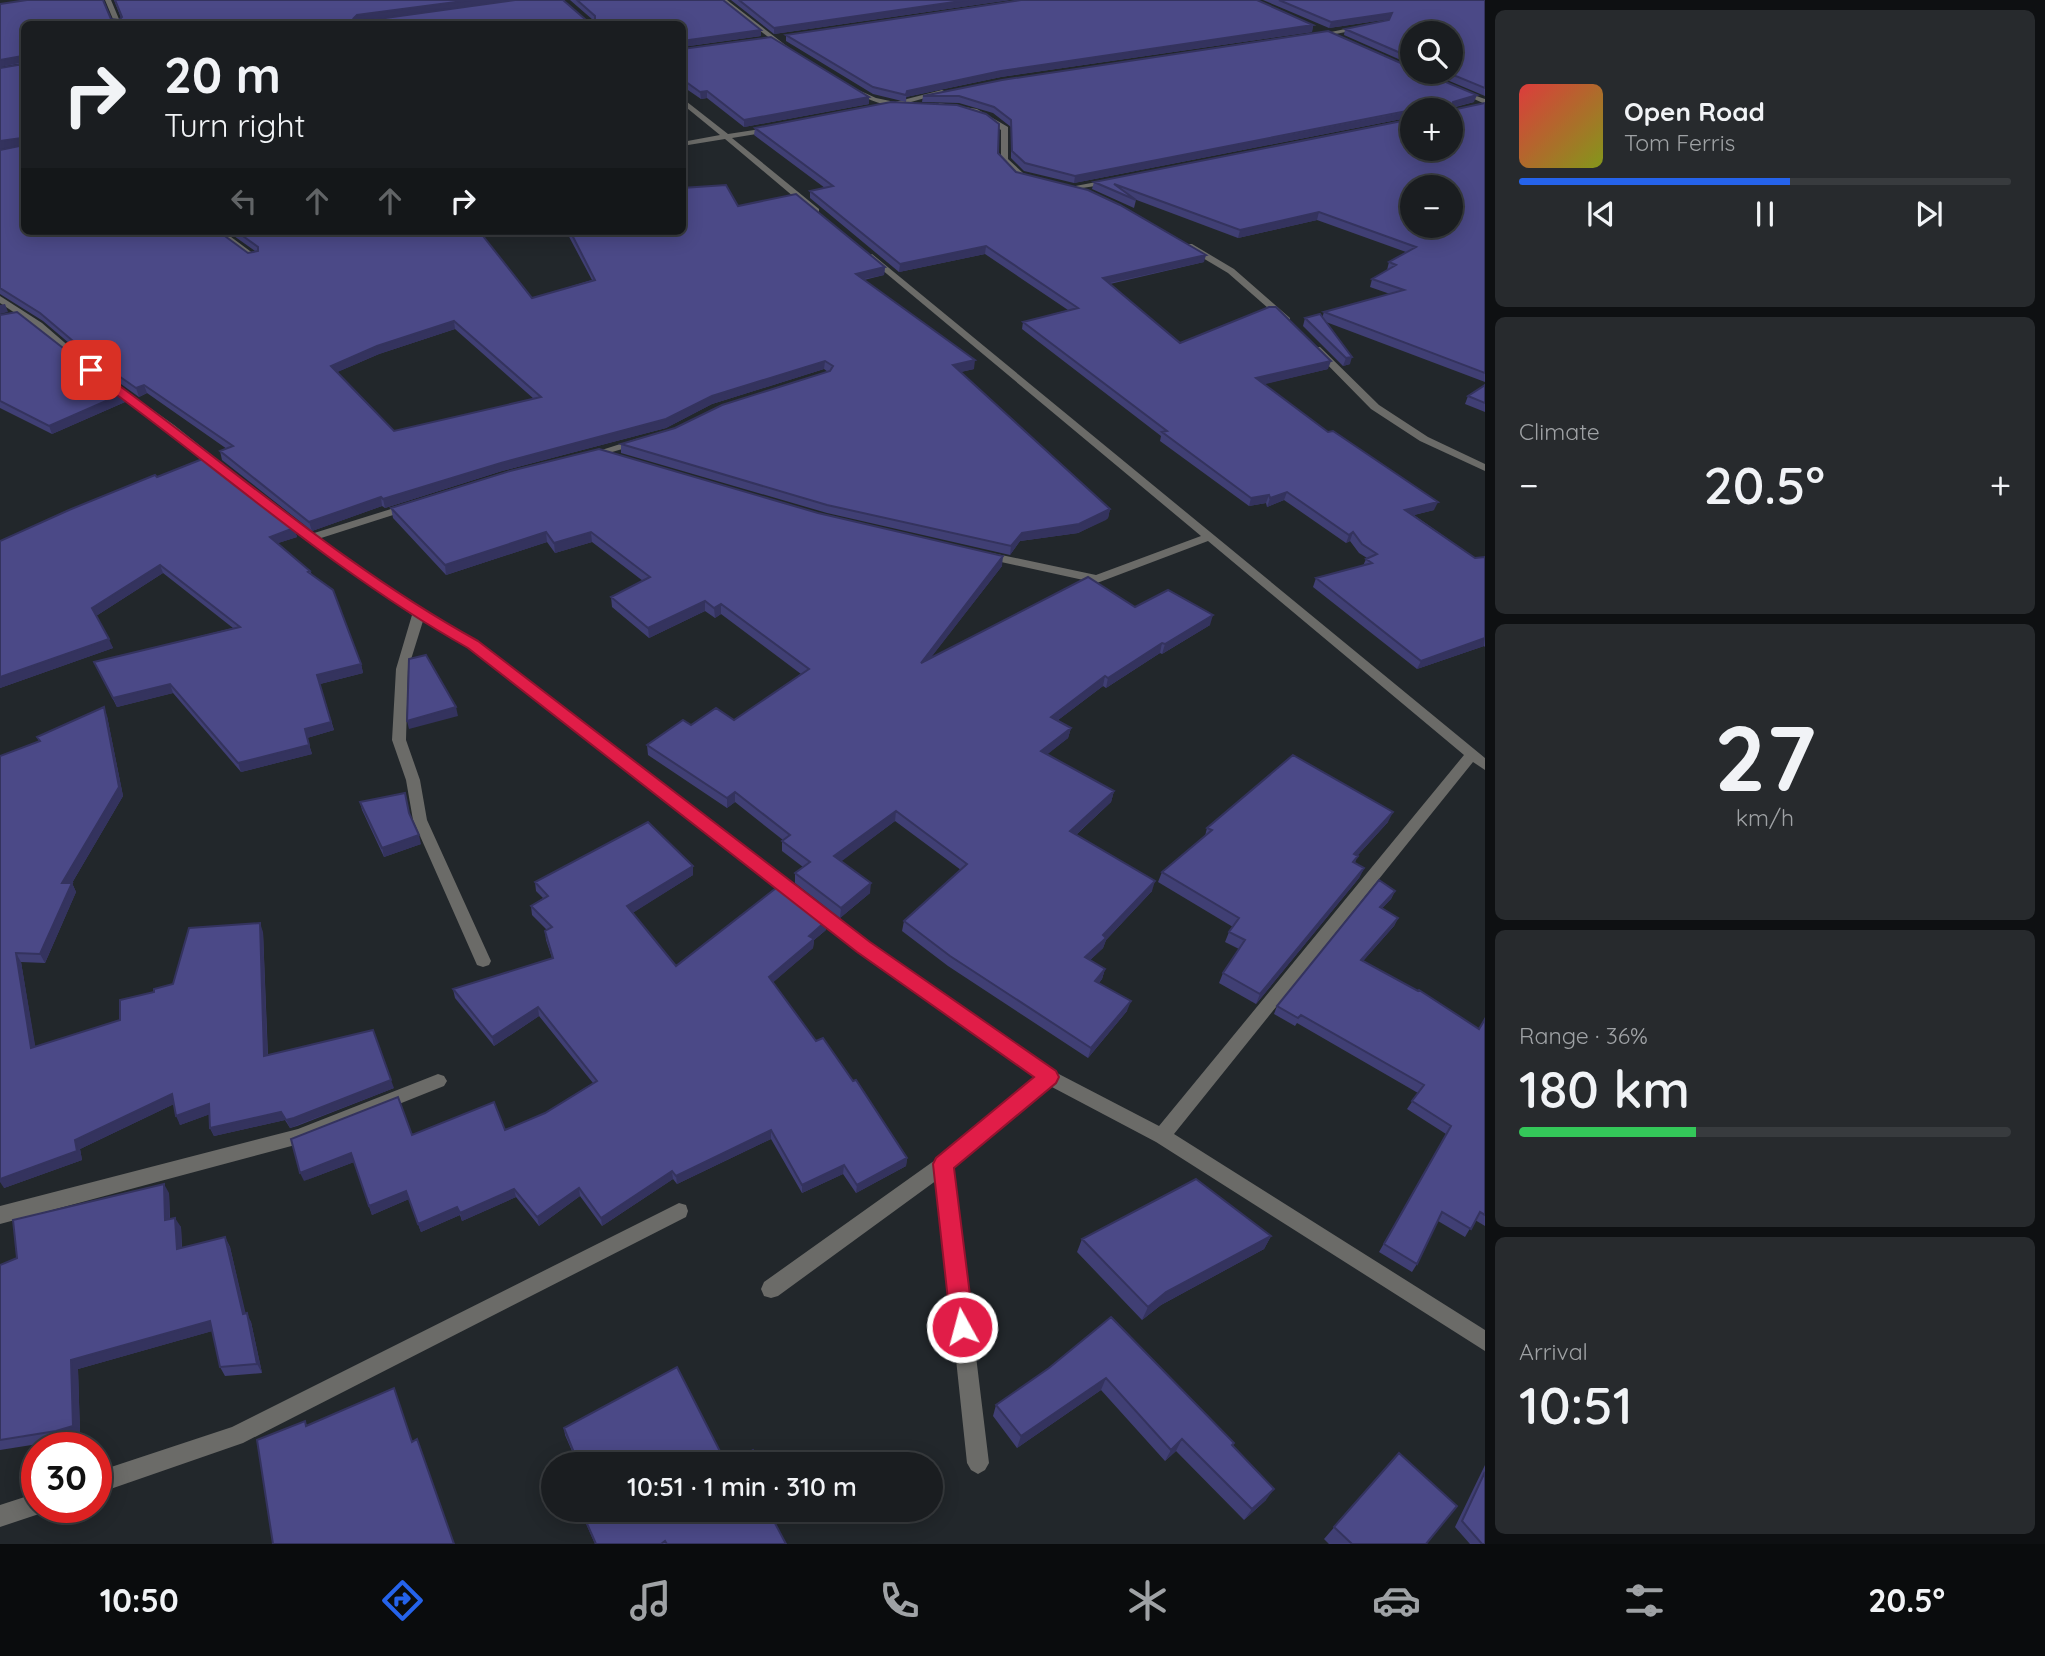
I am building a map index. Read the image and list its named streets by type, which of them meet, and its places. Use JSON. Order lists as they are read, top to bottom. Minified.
{"page":{"map_buttons":["+","−"],"turn":["20 m","Turn right"],"song":["Open Road","Tom Ferris"],"tile":["Climate",["27","km/h"],["Range · 36%","180 km"],["Arrival","10:51"]],"heat":["−","20.5°","+"],"limit":"30","trip":"10:51 · 1 min · 310 m","tabs":["10:50","20.5°"]}}
